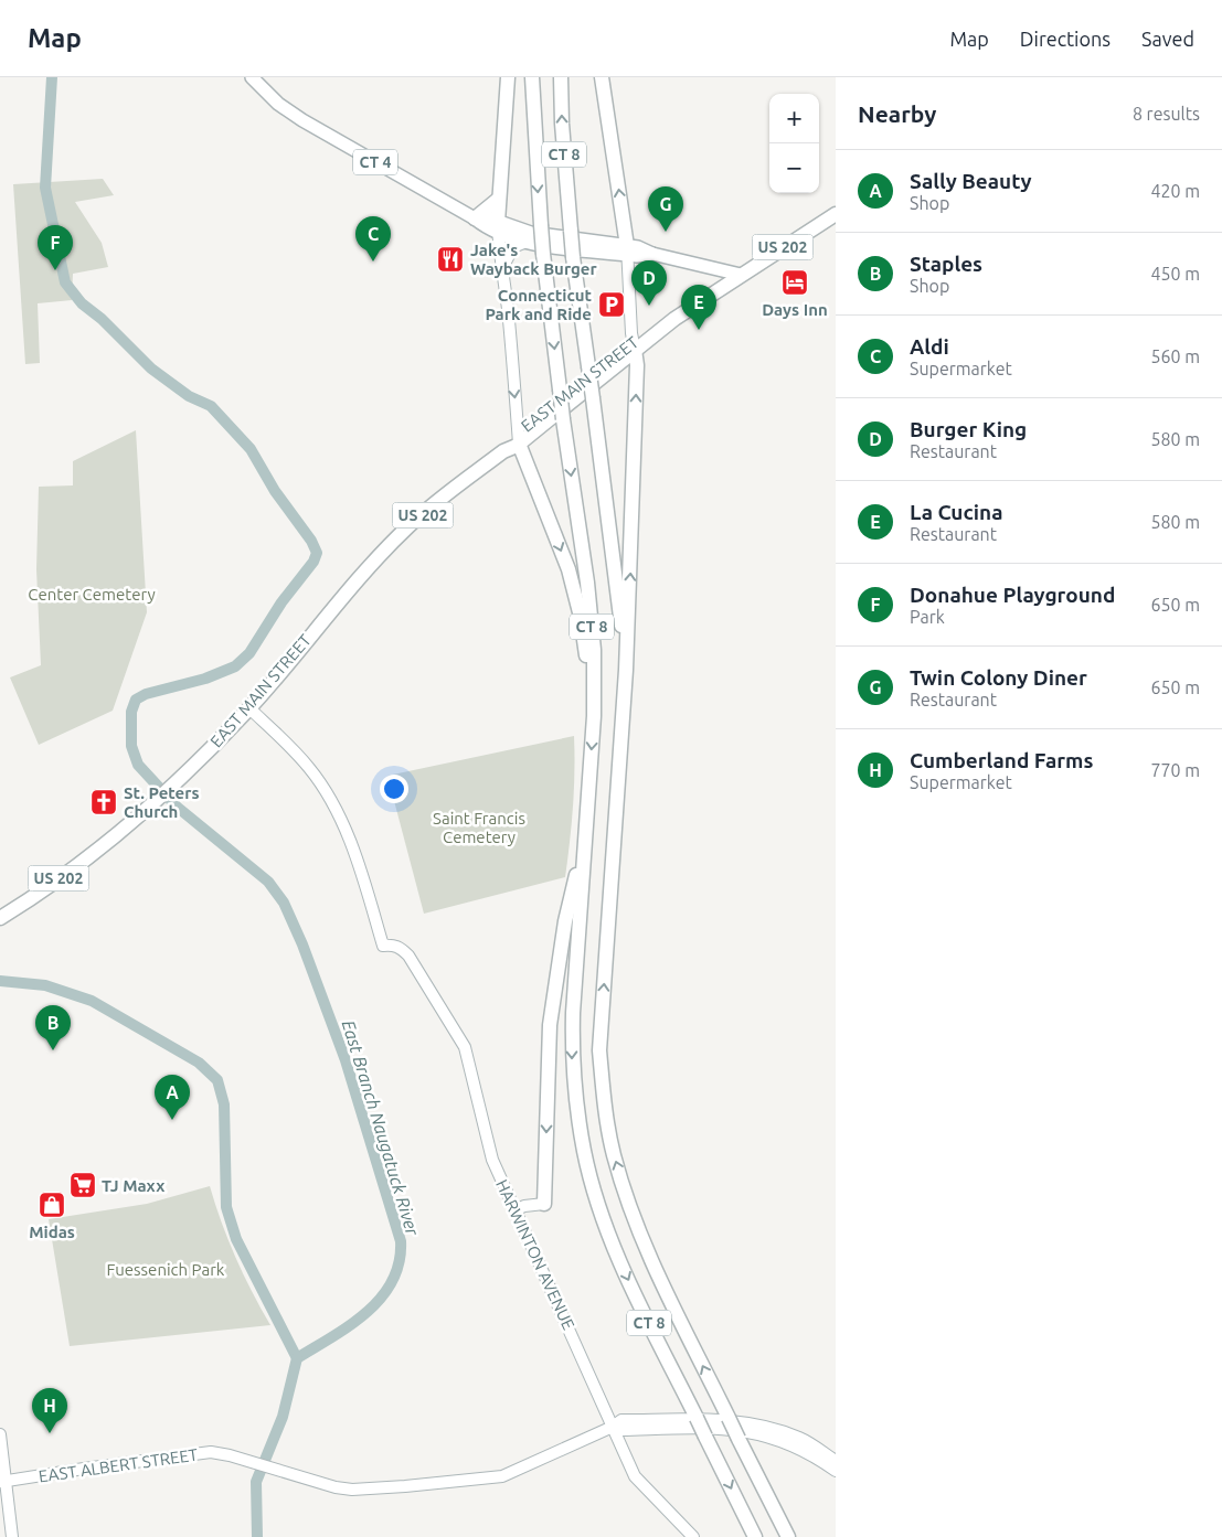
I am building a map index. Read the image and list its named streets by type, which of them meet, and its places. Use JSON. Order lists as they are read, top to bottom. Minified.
{"streets":{"highway":["CT 8","US 202","EAST MAIN STREET"],"main road":["CT 4","HARWINTON AVENUE","EAST ALBERT STREET"]},"crossings":[["CT 4","EAST MAIN STREET"],["EAST MAIN STREET","HARWINTON AVENUE"],["HARWINTON AVENUE","EAST ALBERT STREET"]],"water":["East Branch Naugatuck River"],"parks":["Center Cemetery","Saint Francis Cemetery","Fuessenich Park"],"places":{"restaurant":["Jake's Wayback Burger"],"hotel":["Days Inn"],"parking":["Connecticut Park and Ride"],"church":["St. Peters Church"],"supermarket":["TJ Maxx"],"shop":["Midas"]},"page":{"header":"Map","nav":["Map","Directions","Saved"],"heading":["Nearby","8 results"],"map_buttons":["+","−"],"list":[{"mark":"A","name":"Sally Beauty","note":"Shop","value":"420 m"},{"mark":"B","name":"Staples","note":"Shop","value":"450 m"},{"mark":"C","name":"Aldi","note":"Supermarket","value":"560 m"},{"mark":"D","name":"Burger King","note":"Restaurant","value":"580 m"},{"mark":"E","name":"La Cucina","note":"Restaurant","value":"580 m"},{"mark":"F","name":"Donahue Playground","note":"Park","value":"650 m"},{"mark":"G","name":"Twin Colony Diner","note":"Restaurant","value":"650 m"},{"mark":"H","name":"Cumberland Farms","note":"Supermarket","value":"770 m"}],"pins":["G","C","F","D","E","B","A","H"]}}
